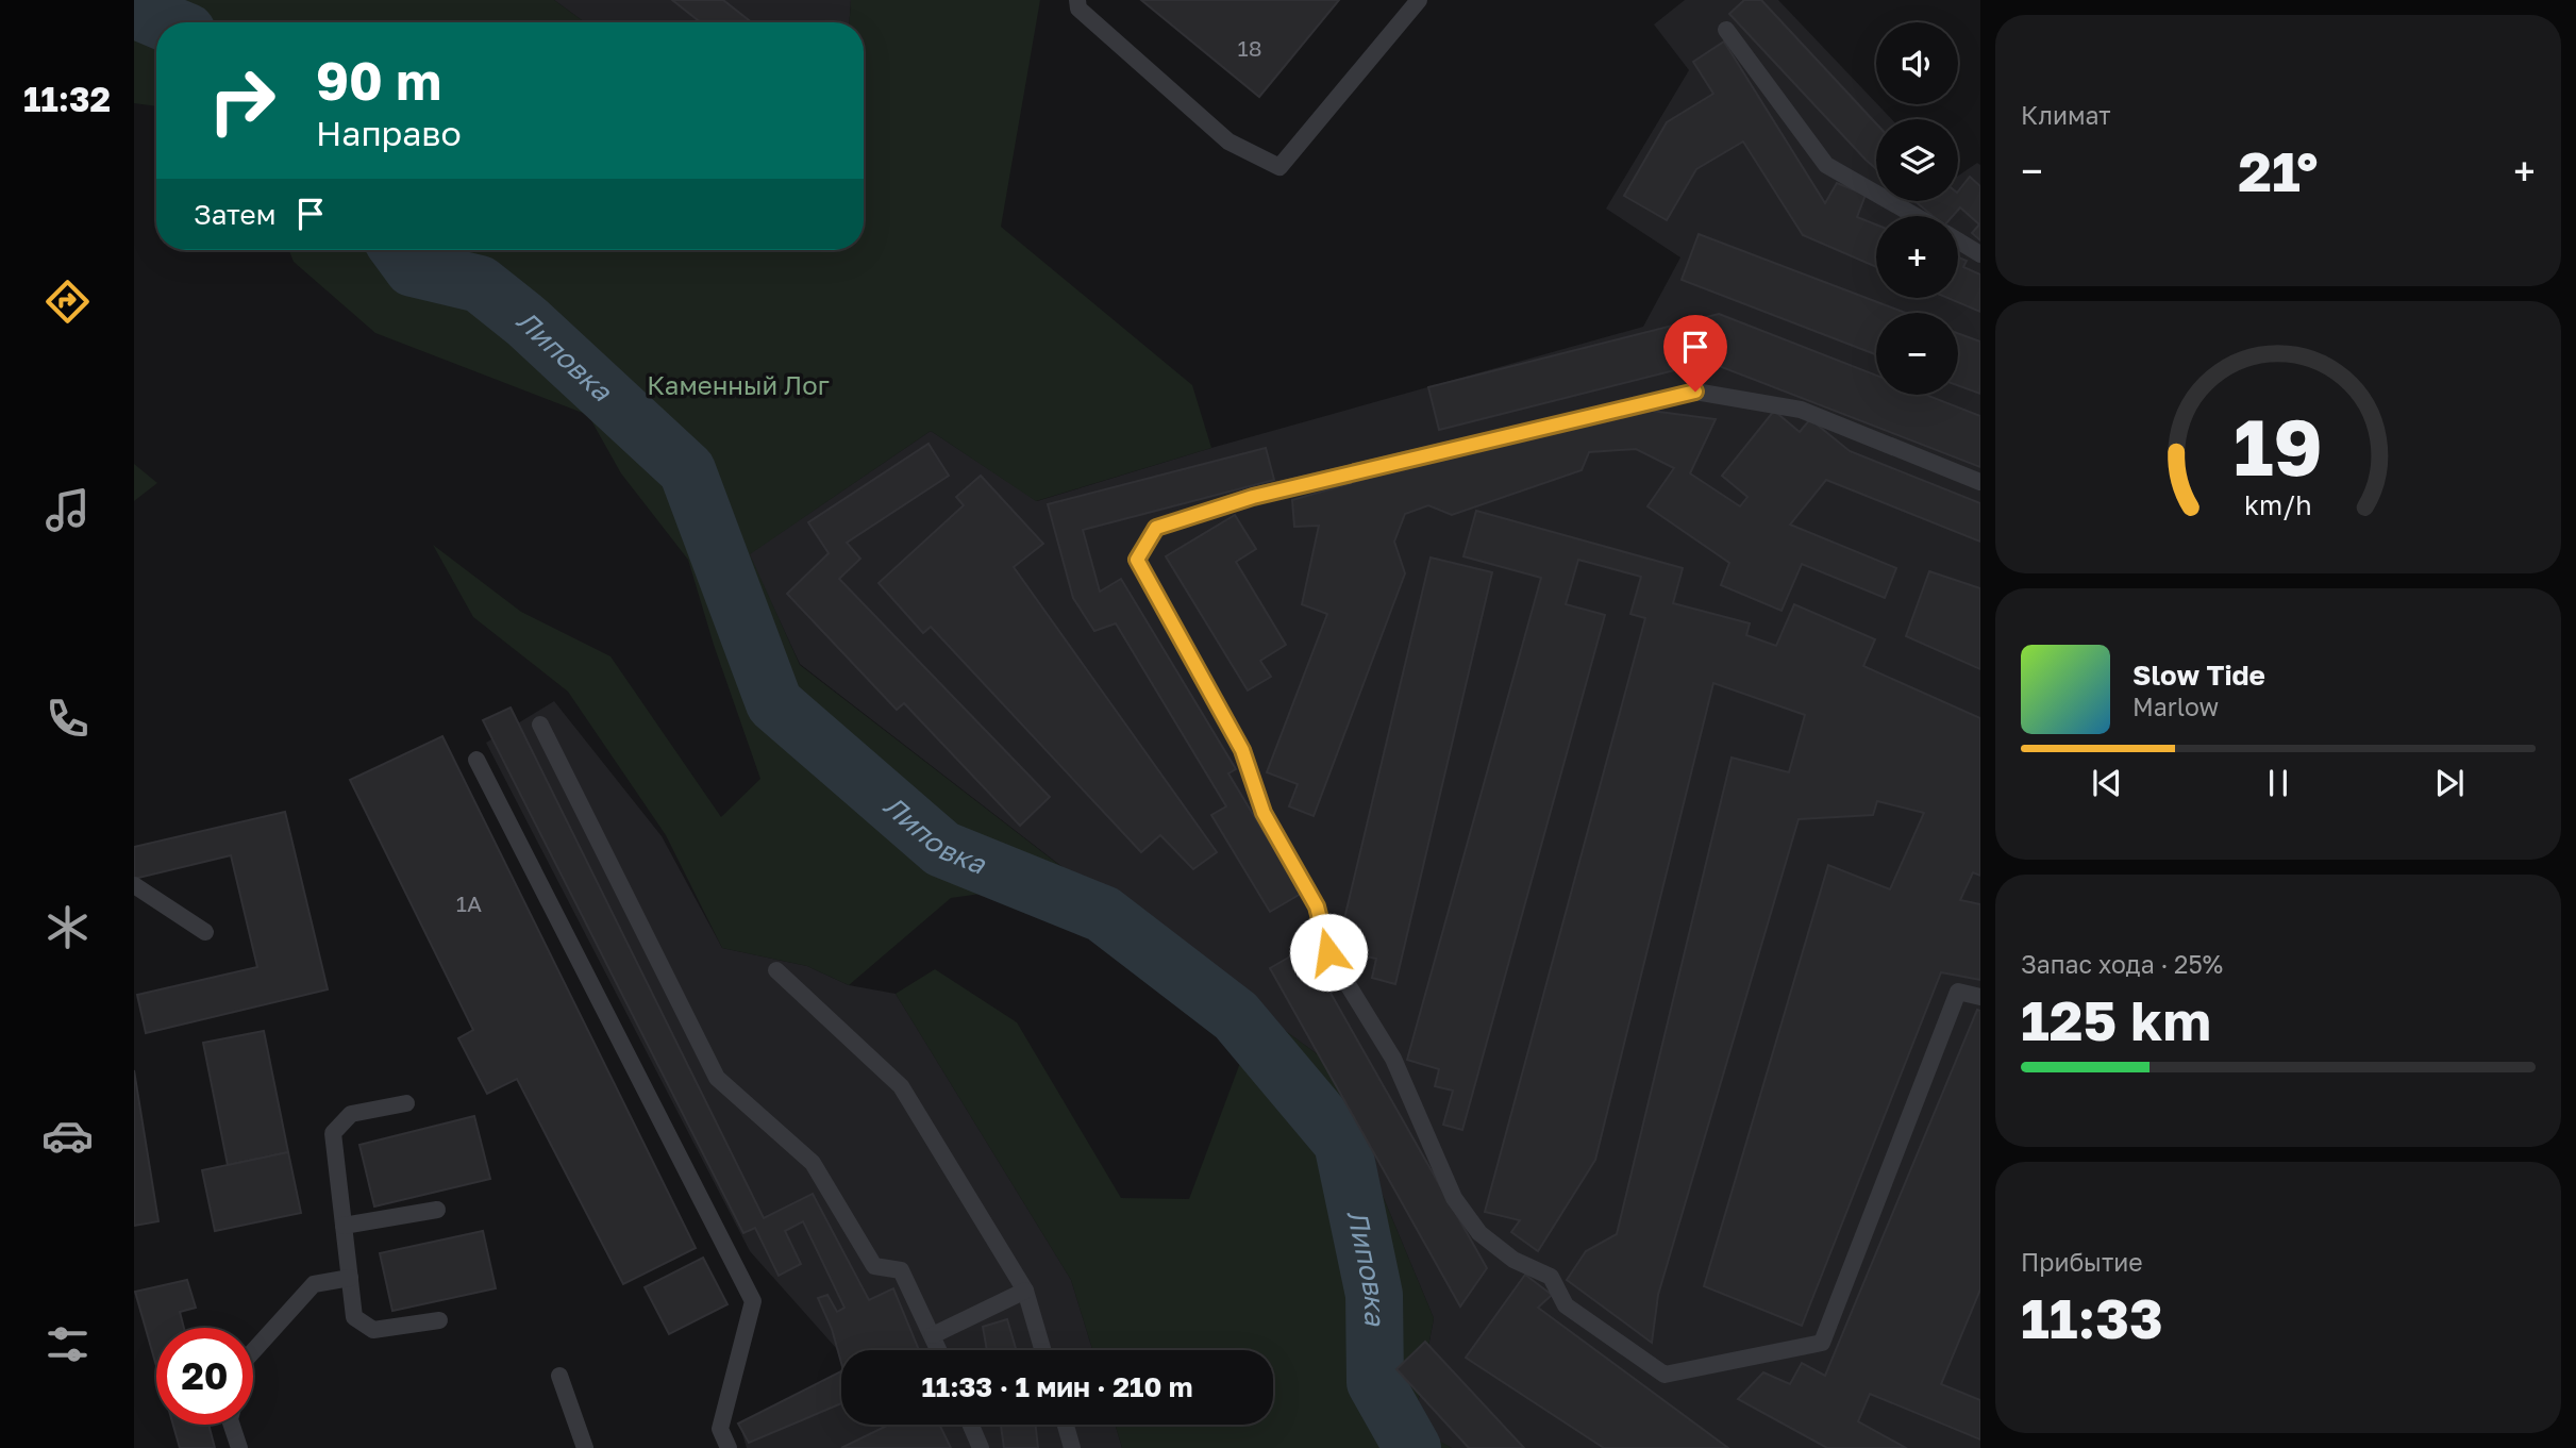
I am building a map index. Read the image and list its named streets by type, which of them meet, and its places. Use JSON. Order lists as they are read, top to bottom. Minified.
{"water":["Липовка"],"parks":["Каменный Лог"],"house_numbers":["18","1А"],"page":{"tabs":"11:32","tile":["Климат",["Запас хода · 25%","125 km"],["Прибытие","11:33"]],"map_buttons":["+","−"],"turn":["90 m","Направо"],"heat":["−","21°","+"],"then":"Затем","song":["Slow Tide","Marlow"],"limit":"20","trip":"11:33 · 1 мин · 210 m","gauge":["19","km/h"]}}
